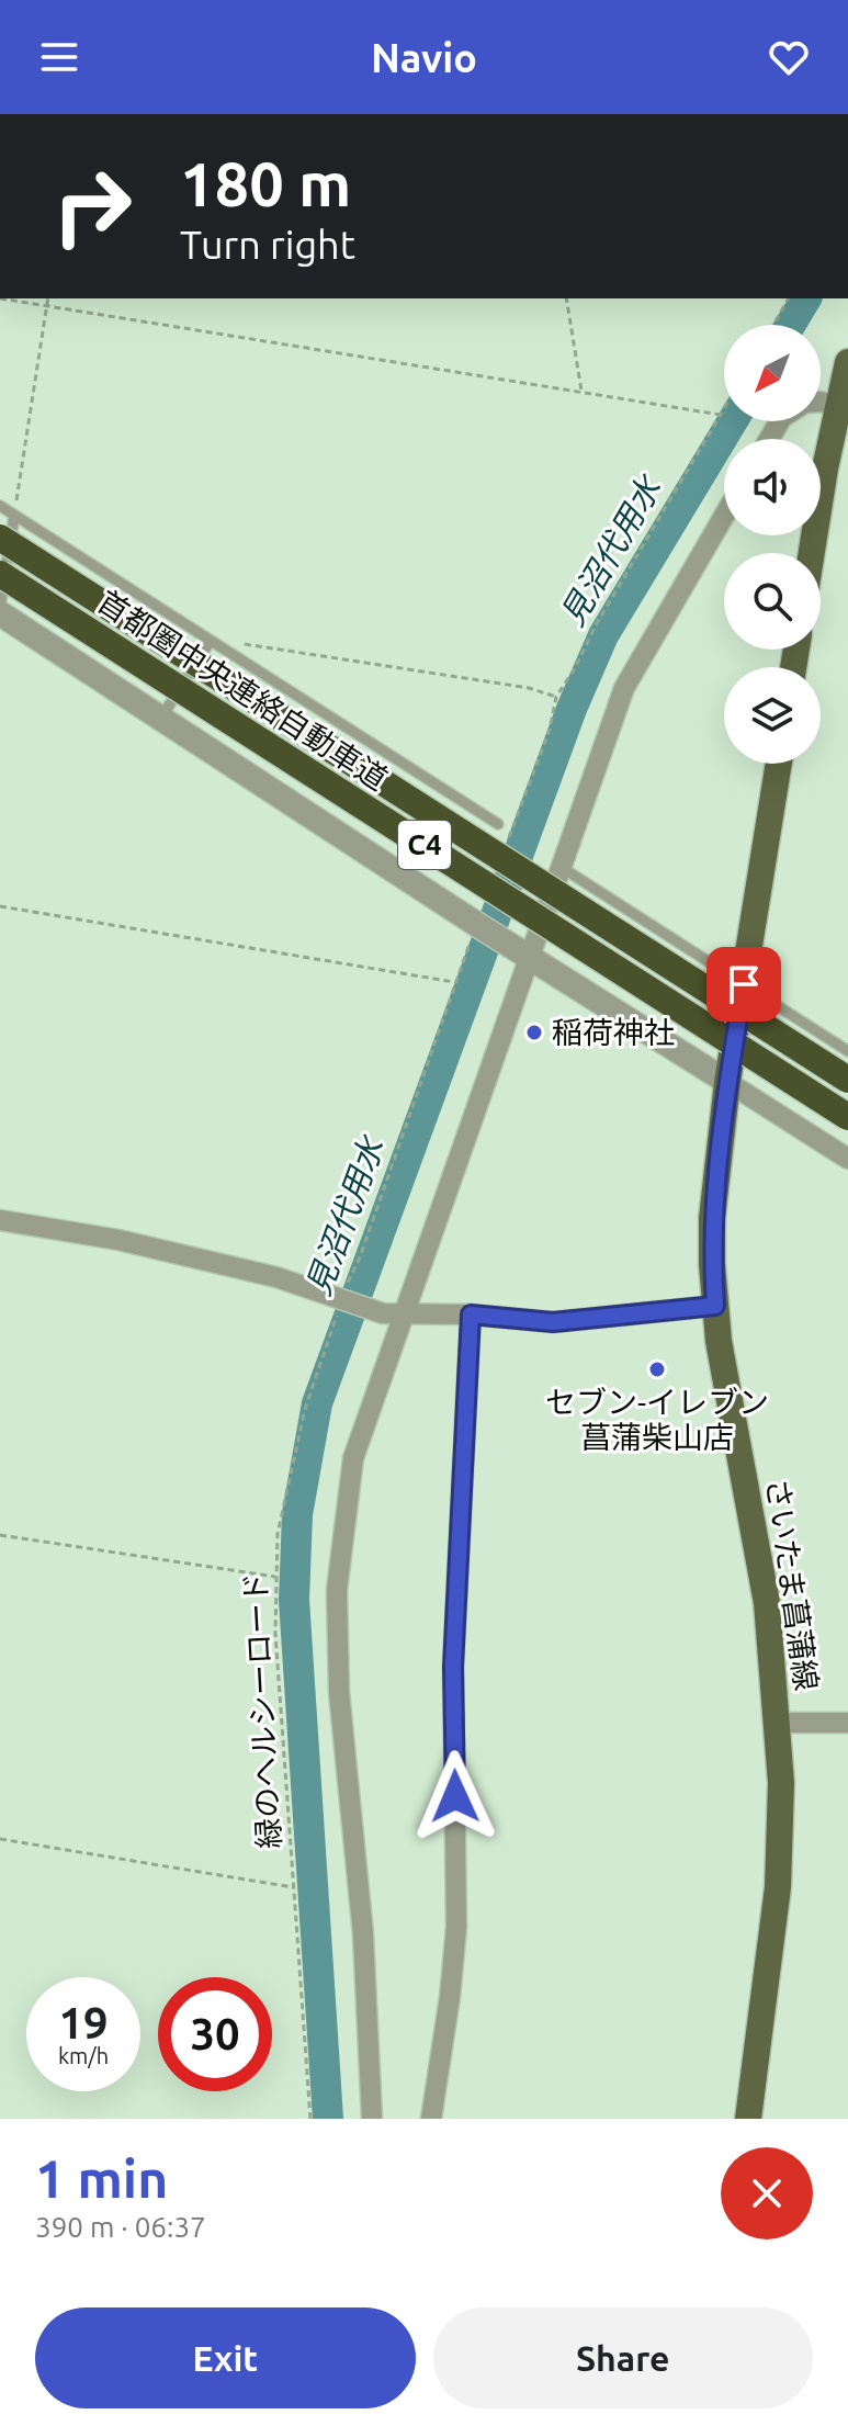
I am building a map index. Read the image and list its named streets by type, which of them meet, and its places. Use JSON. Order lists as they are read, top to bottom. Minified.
{"streets":{"highway":["首都圏中央連絡自動車道","C4"],"main road":["さいたま菖蒲線"],"path":["緑のヘルシーロード"]},"water":["見沼代用水"],"places":["稲荷神社","セブン-イレブン 菖蒲柴山店"],"north":"bottom left","page":{"header":"Navio","turn":["180 m","Turn right"],"speed":"19 km/h","limit":"30","heading":["1 min","390 m · 06:37"],"buttons":["Exit","Share"]}}
